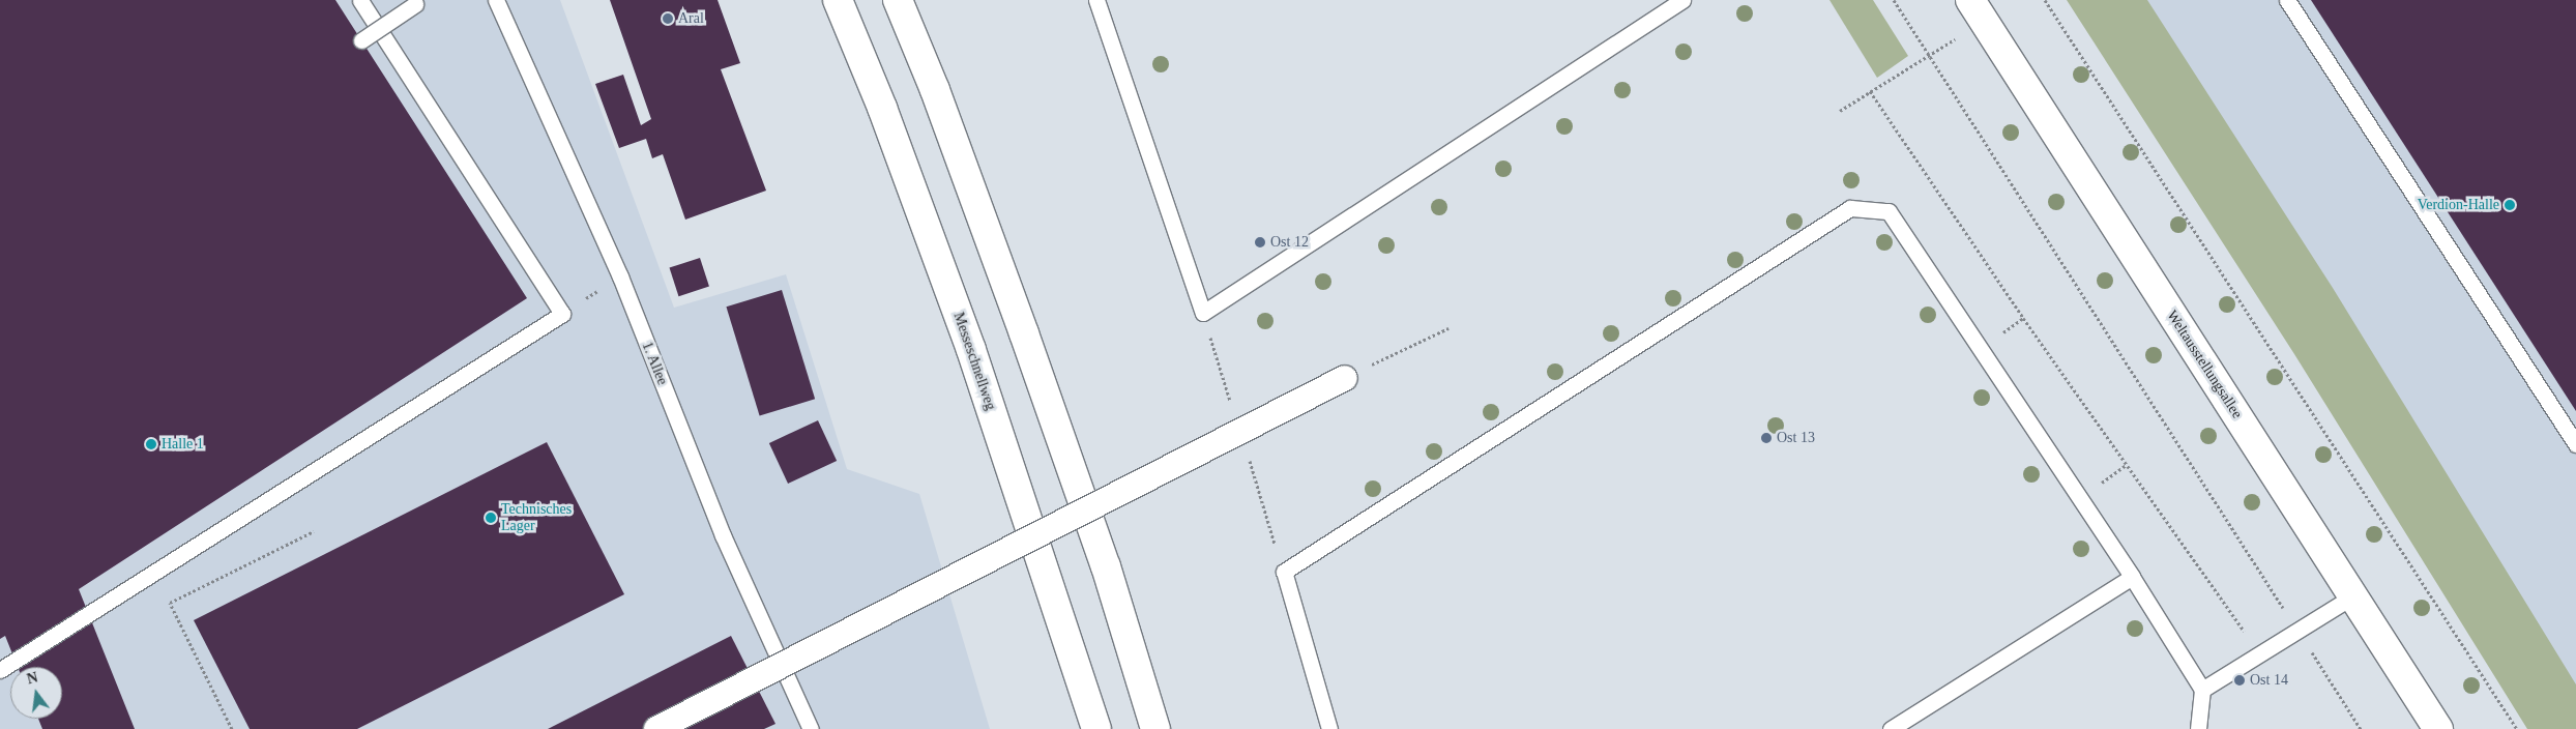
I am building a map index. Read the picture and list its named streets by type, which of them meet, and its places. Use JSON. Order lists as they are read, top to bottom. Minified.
{"streets":{"main road":["Messeschnellweg","Weltausstellungsallee"],"lane":["1. Allee"]},"places":["Aral","Verdion-Halle","Ost 12","Ost 13","Halle 1","Technisches Lager","Ost 14"],"north":"top"}
